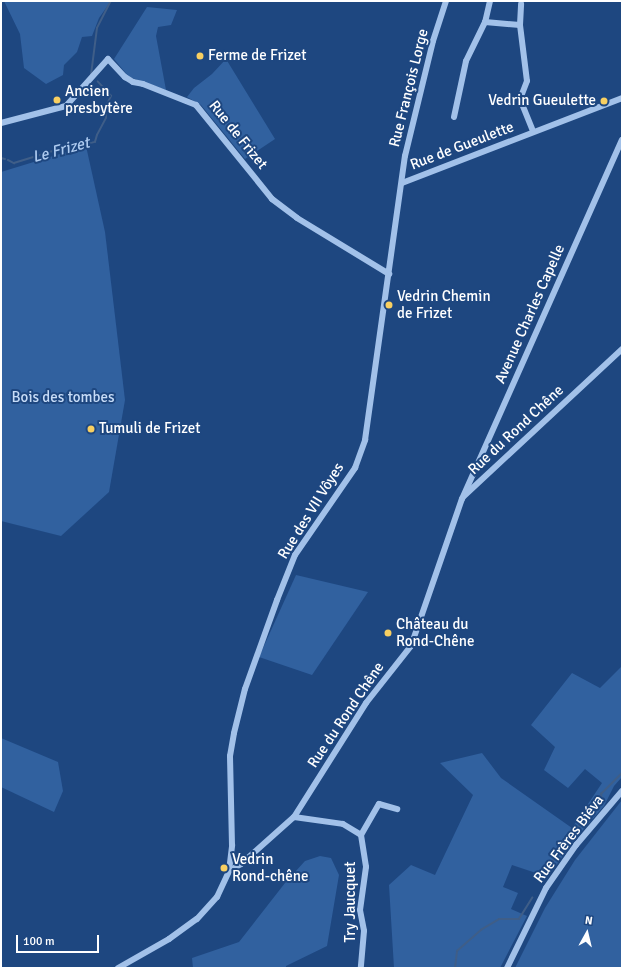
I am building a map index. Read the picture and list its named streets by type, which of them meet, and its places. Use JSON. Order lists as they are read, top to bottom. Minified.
{"streets":{"street":["Rue François Lorge","Rue de Frizet","Rue de Gueulette","Avenue Charles Capelle","Rue du Rond Chêne","Rue des VII Vôyes","Rue Frères Biéva","Try Jaucquet"]},"crossings":[["Rue François Lorge","Rue de Gueulette"],["Rue François Lorge","Rue des VII Vôyes"],["Rue de Frizet","Rue des VII Vôyes"],["Rue de Gueulette","Rue des VII Vôyes"],["Avenue Charles Capelle","Rue du Rond Chêne"],["Rue du Rond Chêne","Rue des VII Vôyes"]],"water":["Le Frizet"],"parks":["Bois des tombes"],"places":["Ferme de Frizet","Ancien presbytère","Vedrin Gueulette","Vedrin Chemin de Frizet","Tumuli de Frizet","Château du Rond-Chêne","Vedrin Rond-chêne"],"scale_bar":"100 m","north":"top"}
